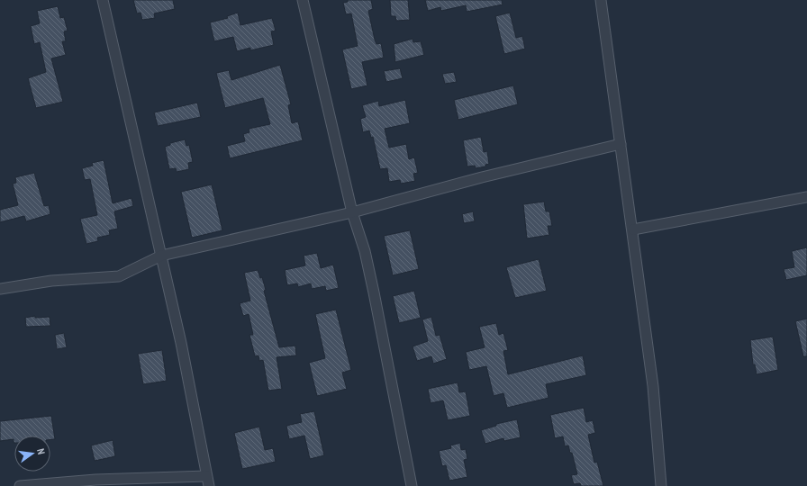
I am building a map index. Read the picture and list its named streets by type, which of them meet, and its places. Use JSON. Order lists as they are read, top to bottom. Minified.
{"north":"right"}
